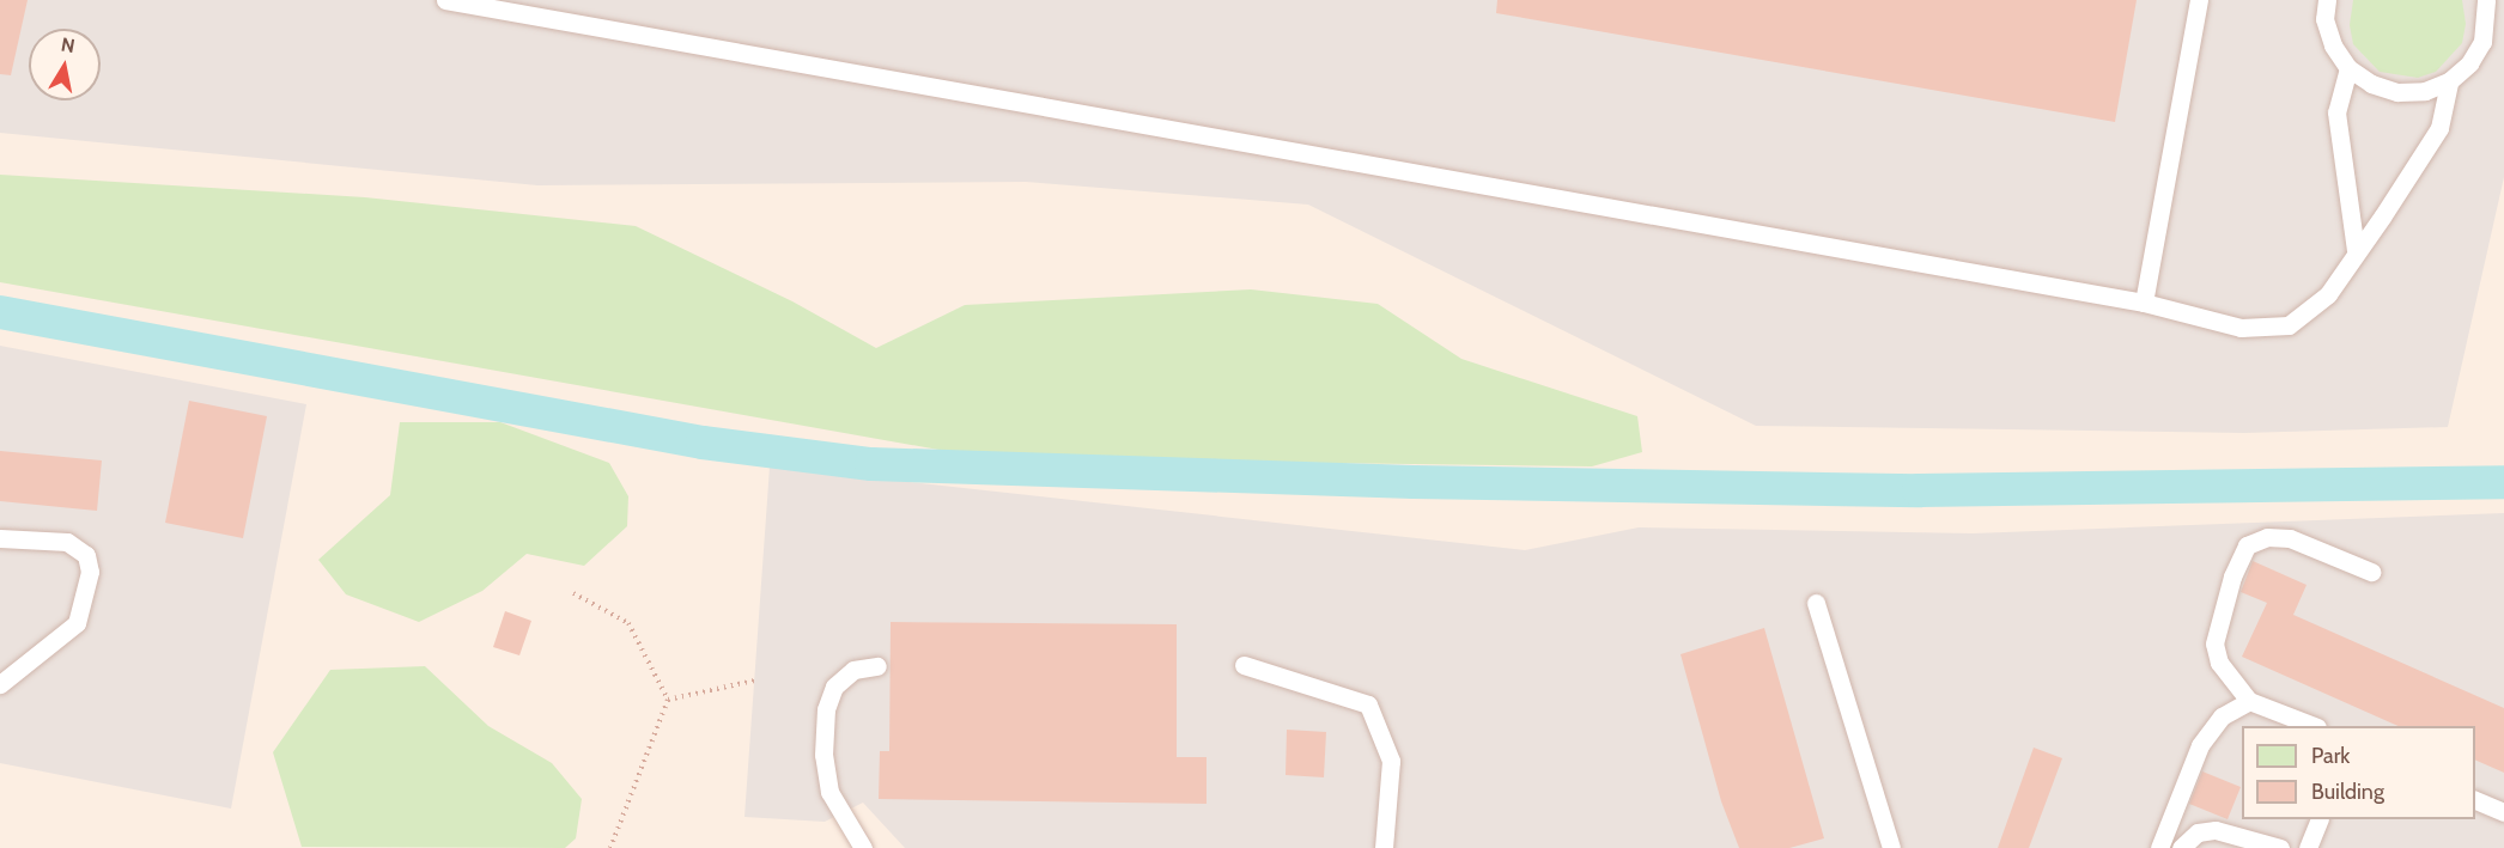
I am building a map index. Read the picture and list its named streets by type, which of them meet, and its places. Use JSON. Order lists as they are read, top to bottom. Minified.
{"legend":["Park","Building"],"north":"top"}
